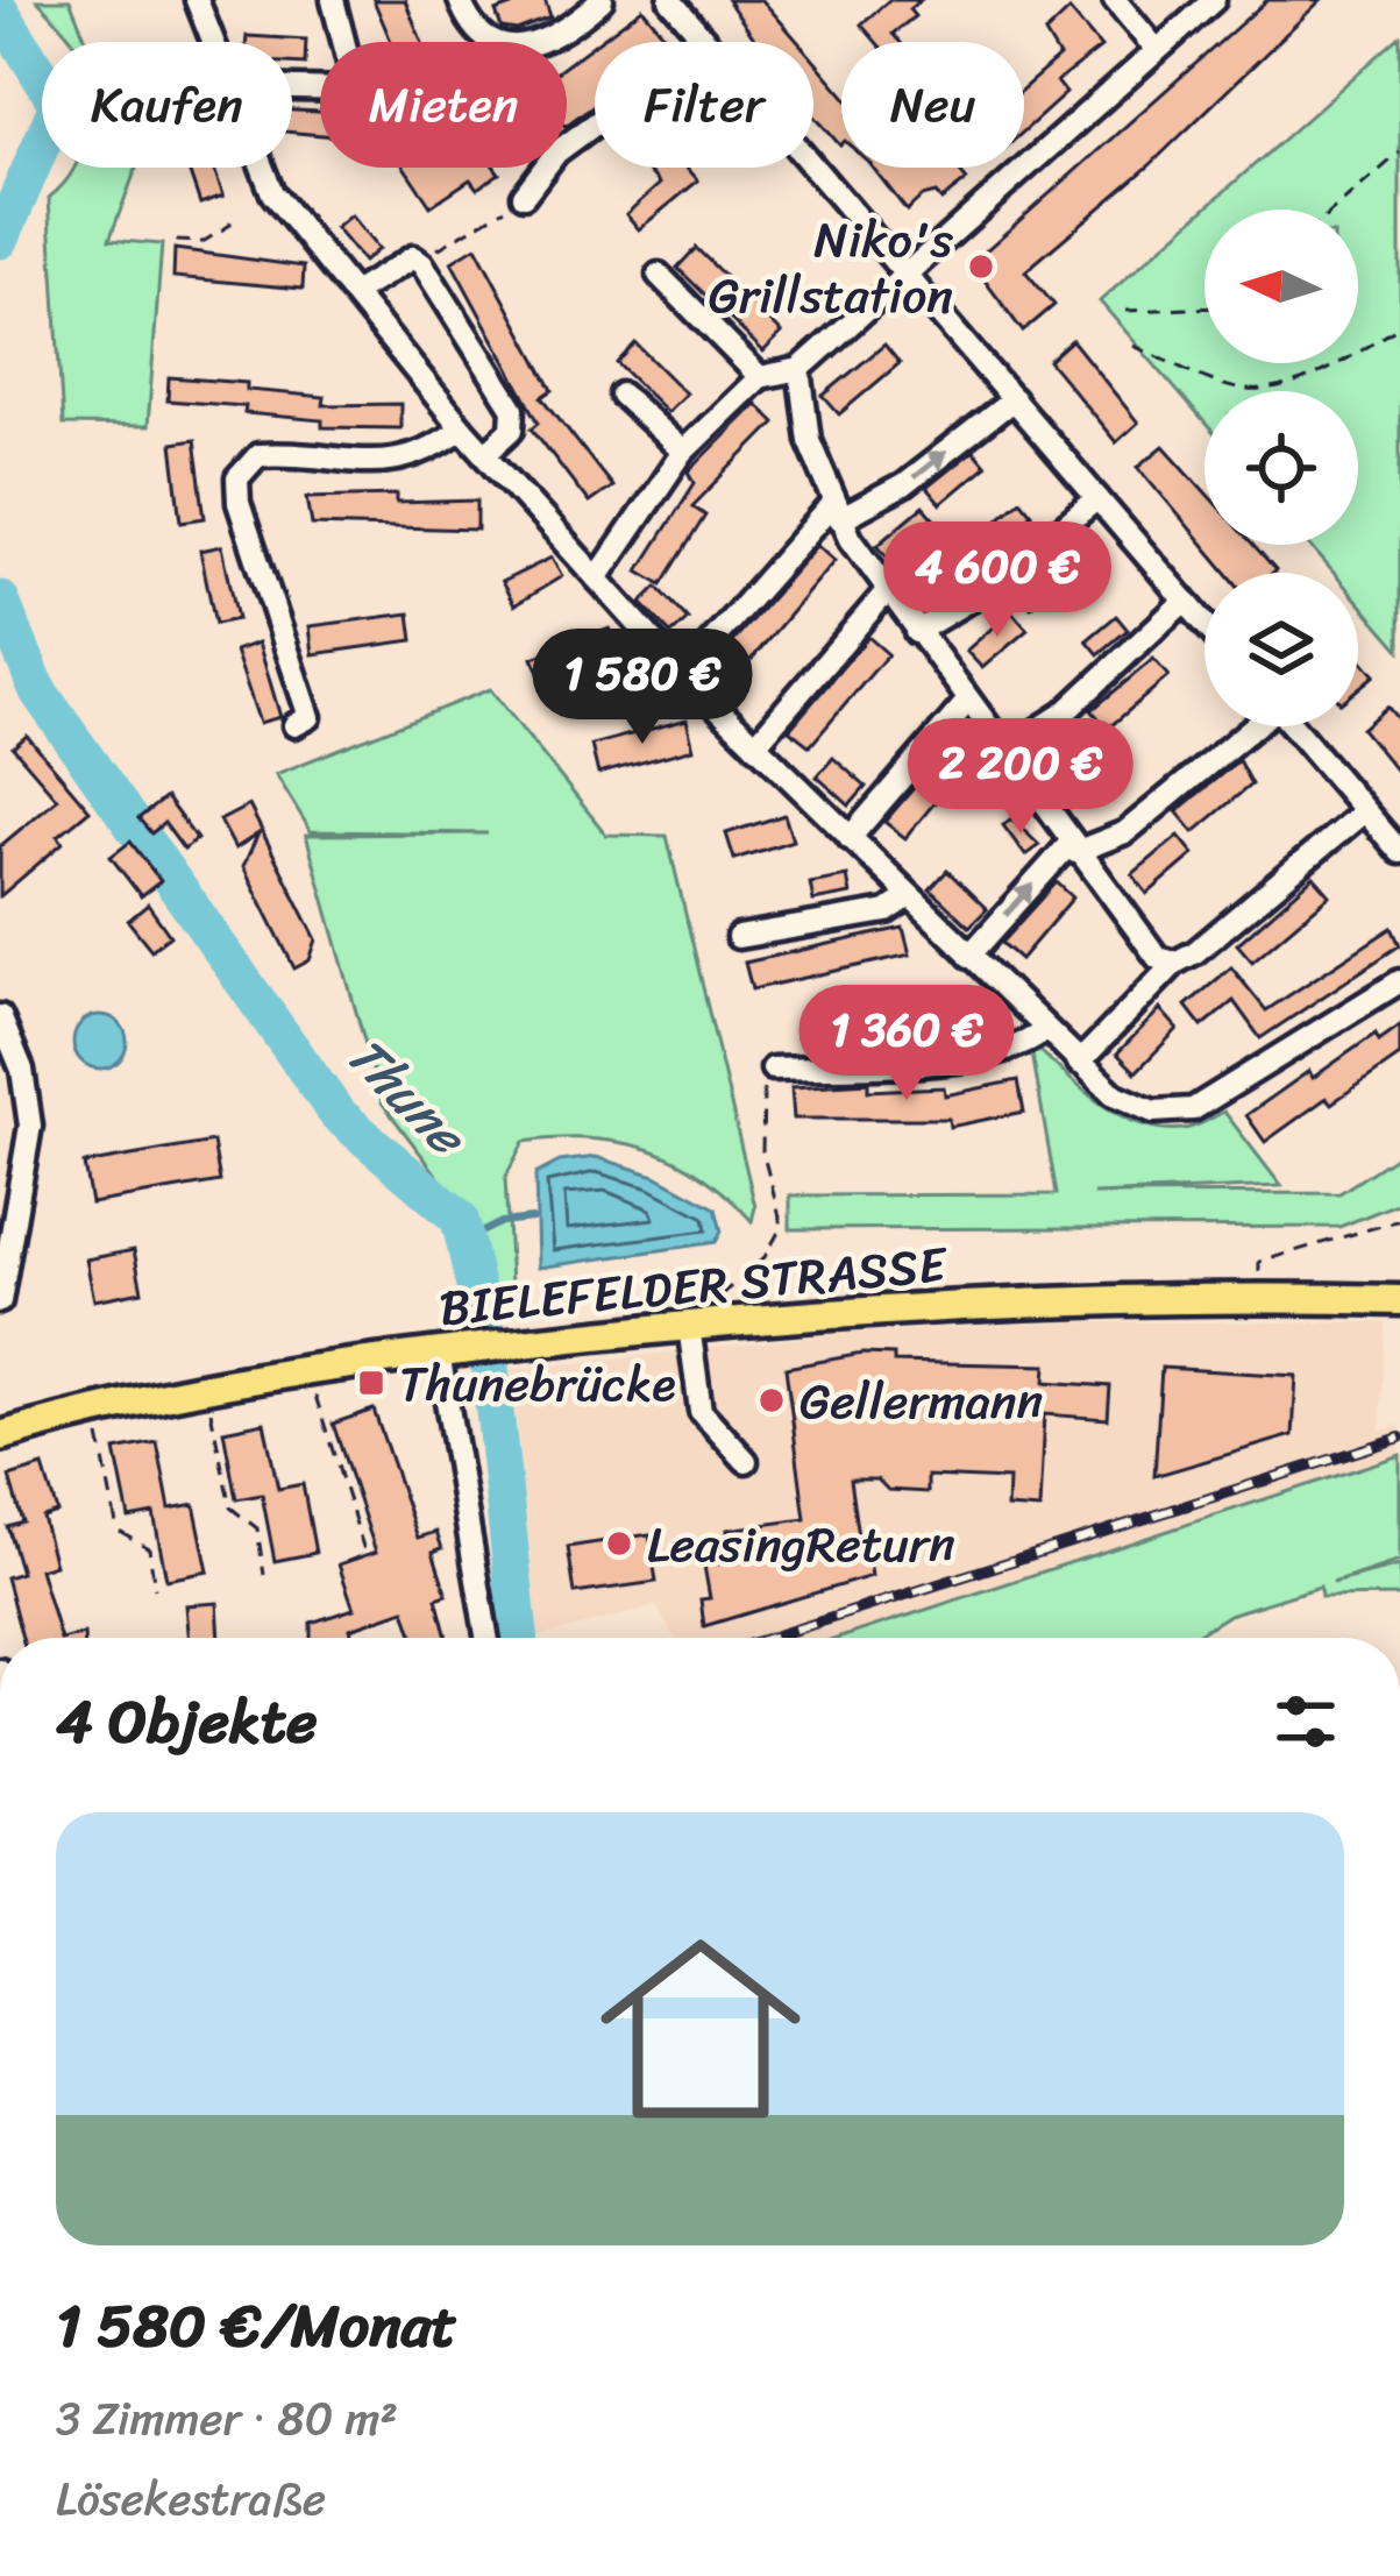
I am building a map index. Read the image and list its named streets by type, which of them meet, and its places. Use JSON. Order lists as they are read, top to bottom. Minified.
{"streets":{"main road":["BIELEFELDER STRASSE"]},"water":["Thune"],"places":{"other":["Niko's Grillstation","Gellermann","LeasingReturn"],"transit":["Thunebrücke"]},"north":"left","page":{"chip":["Kaufen","Mieten","Filter","Neu"],"price":["4 600 €","1 580 €","2 200 €","1 360 €"],"heading":"4 Objekte","list":[{"name":"1 580 €/Monat","note":"3 Zimmer · 80 m² · Lösekestraße"}]}}
